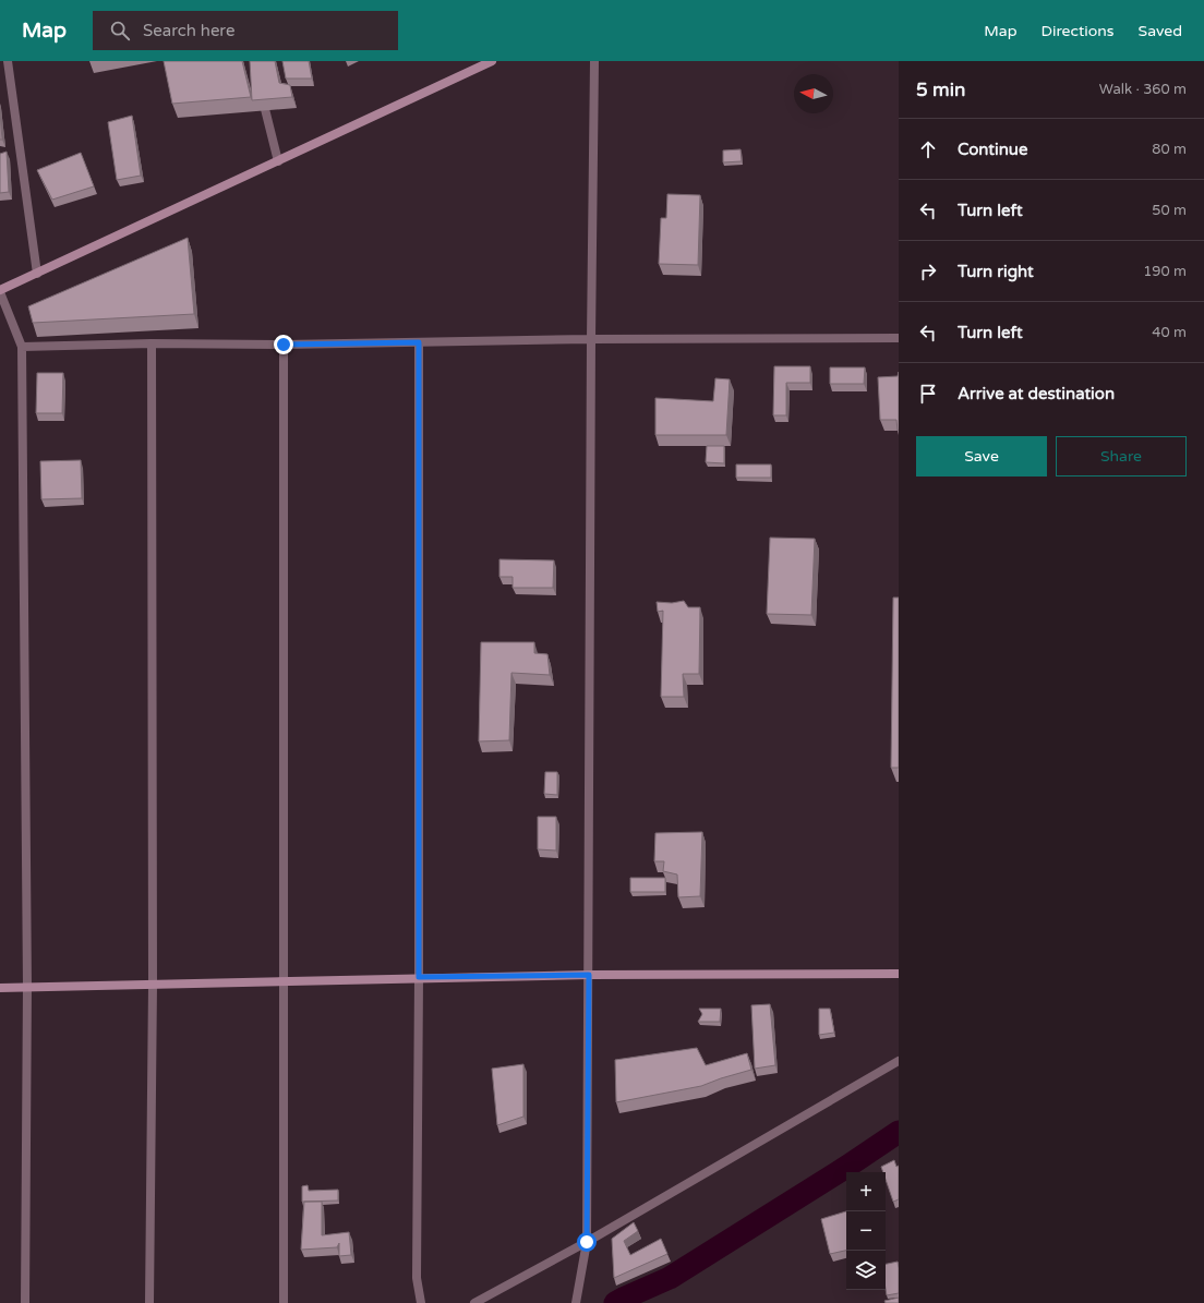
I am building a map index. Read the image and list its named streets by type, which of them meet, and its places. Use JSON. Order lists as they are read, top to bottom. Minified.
{"north":"left","page":{"header":"Map","search":"Search here","nav":["Map","Directions","Saved"],"heading":["5 min","Walk · 360 m"],"list":[["Continue","80 m"],["Turn left","50 m"],["Turn right","190 m"],["Turn left","40 m"],"Arrive at destination"],"buttons":["Save","Share"],"map_buttons":["+","−"]}}
